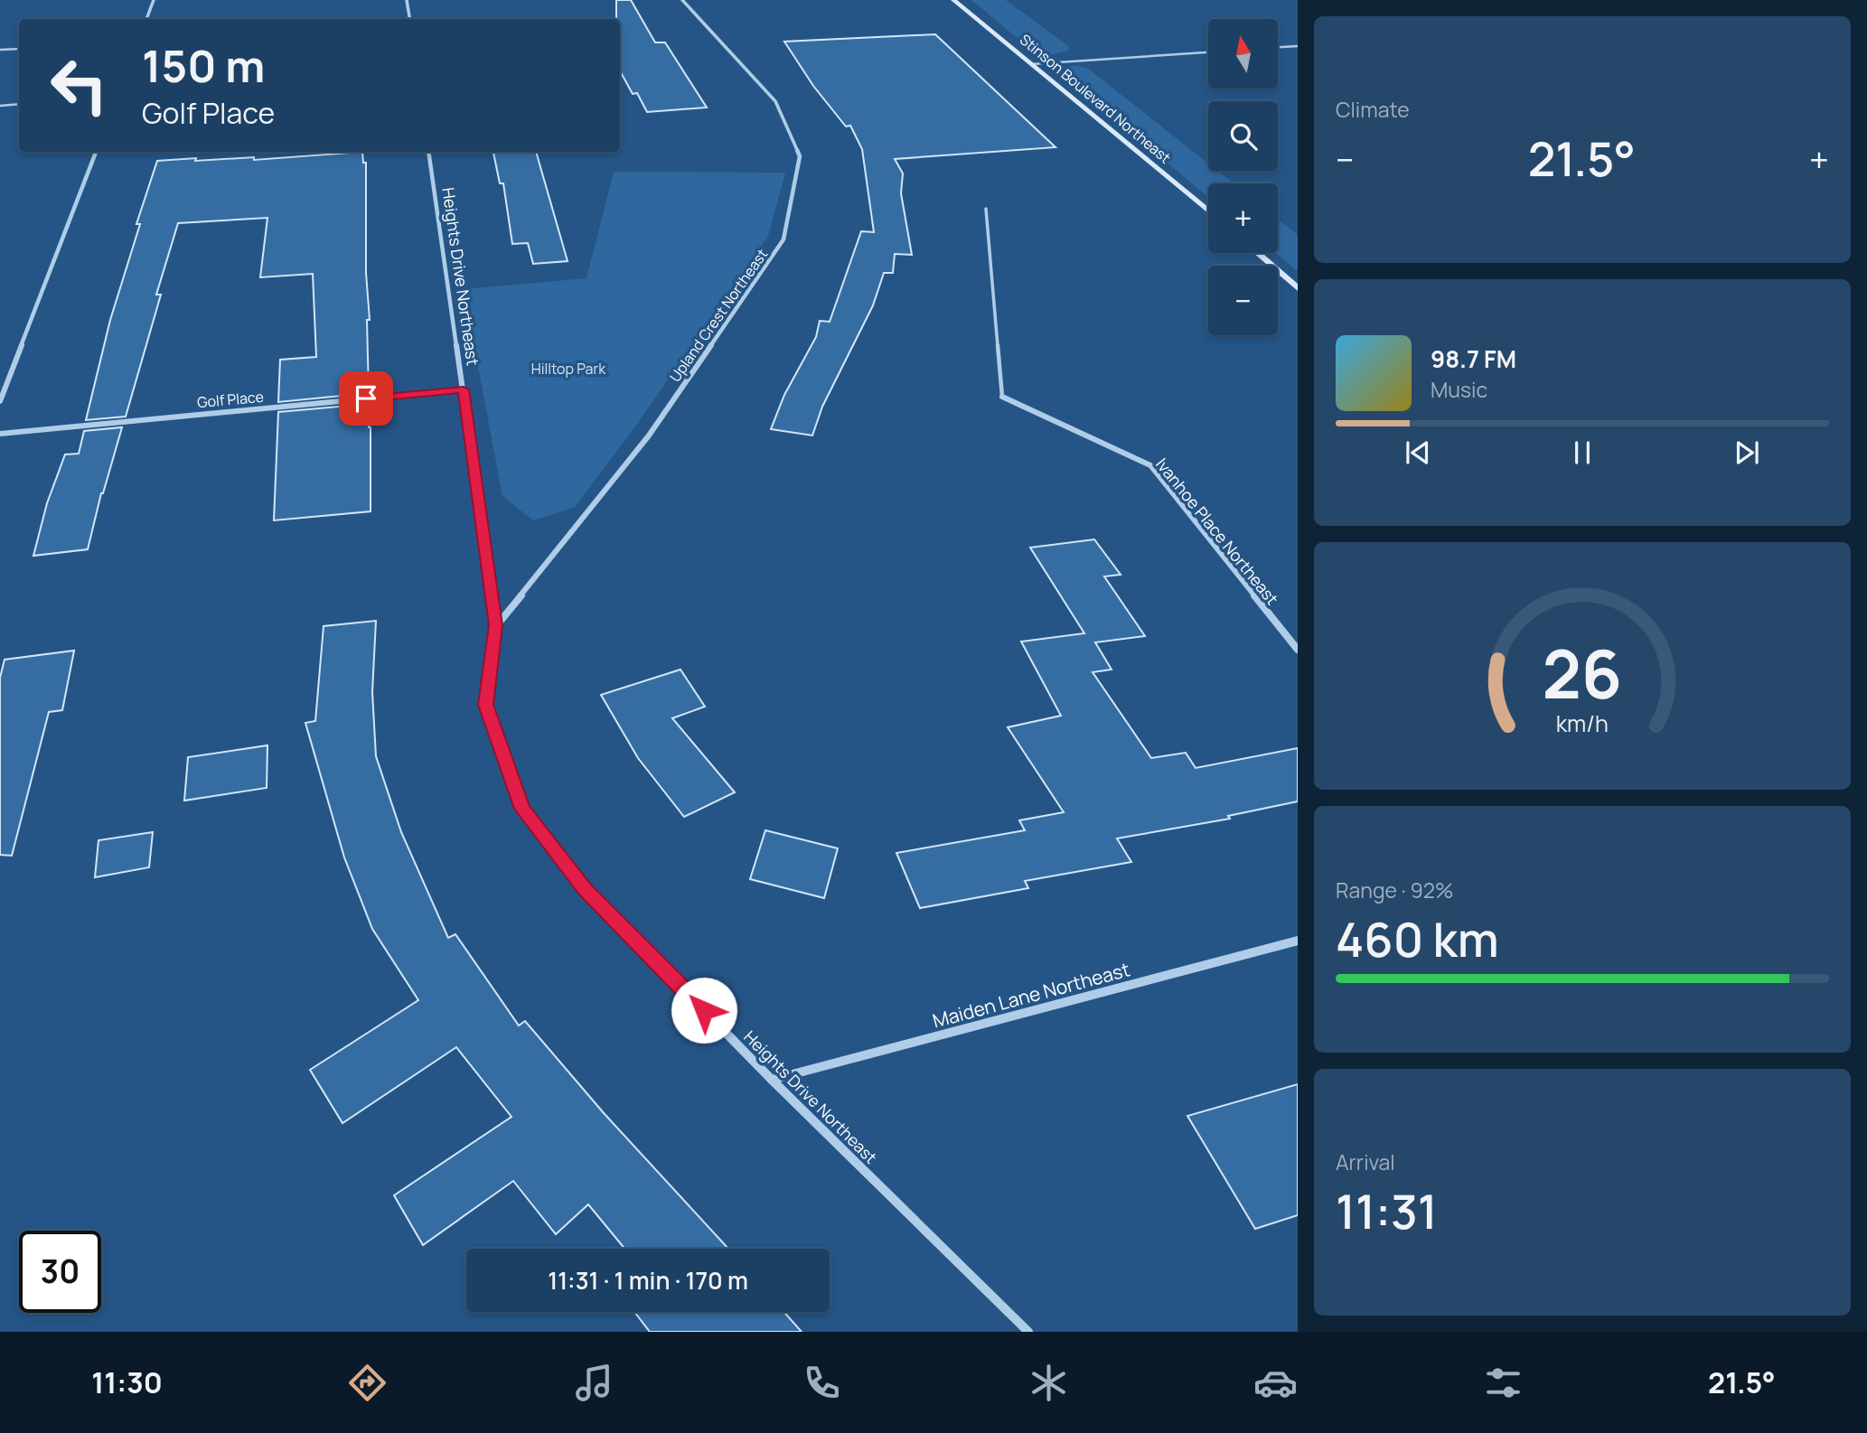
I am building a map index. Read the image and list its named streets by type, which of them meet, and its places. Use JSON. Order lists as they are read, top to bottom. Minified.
{"streets":{"street":["Stinson Boulevard Northeast","Heights Drive Northeast","Upland Crest Northeast","Golf Place","Ivanhoe Place Northeast","Maiden Lane Northeast"]},"crossings":[["Heights Drive Northeast","Upland Crest Northeast"],["Heights Drive Northeast","Golf Place"],["Heights Drive Northeast","Maiden Lane Northeast"]],"parks":["Hilltop Park"],"north":"top","page":{"tile":["Climate",["Range · 92%","460 km"],["Arrival","11:31"]],"map_buttons":["+","−"],"turn":["150 m","Golf Place"],"heat":["−","21.5°","+"],"song":["98.7 FM","Music"],"limit":"30","trip":"11:31 · 1 min · 170 m","tabs":["11:30","21.5°"],"gauge":["26","km/h"]}}
